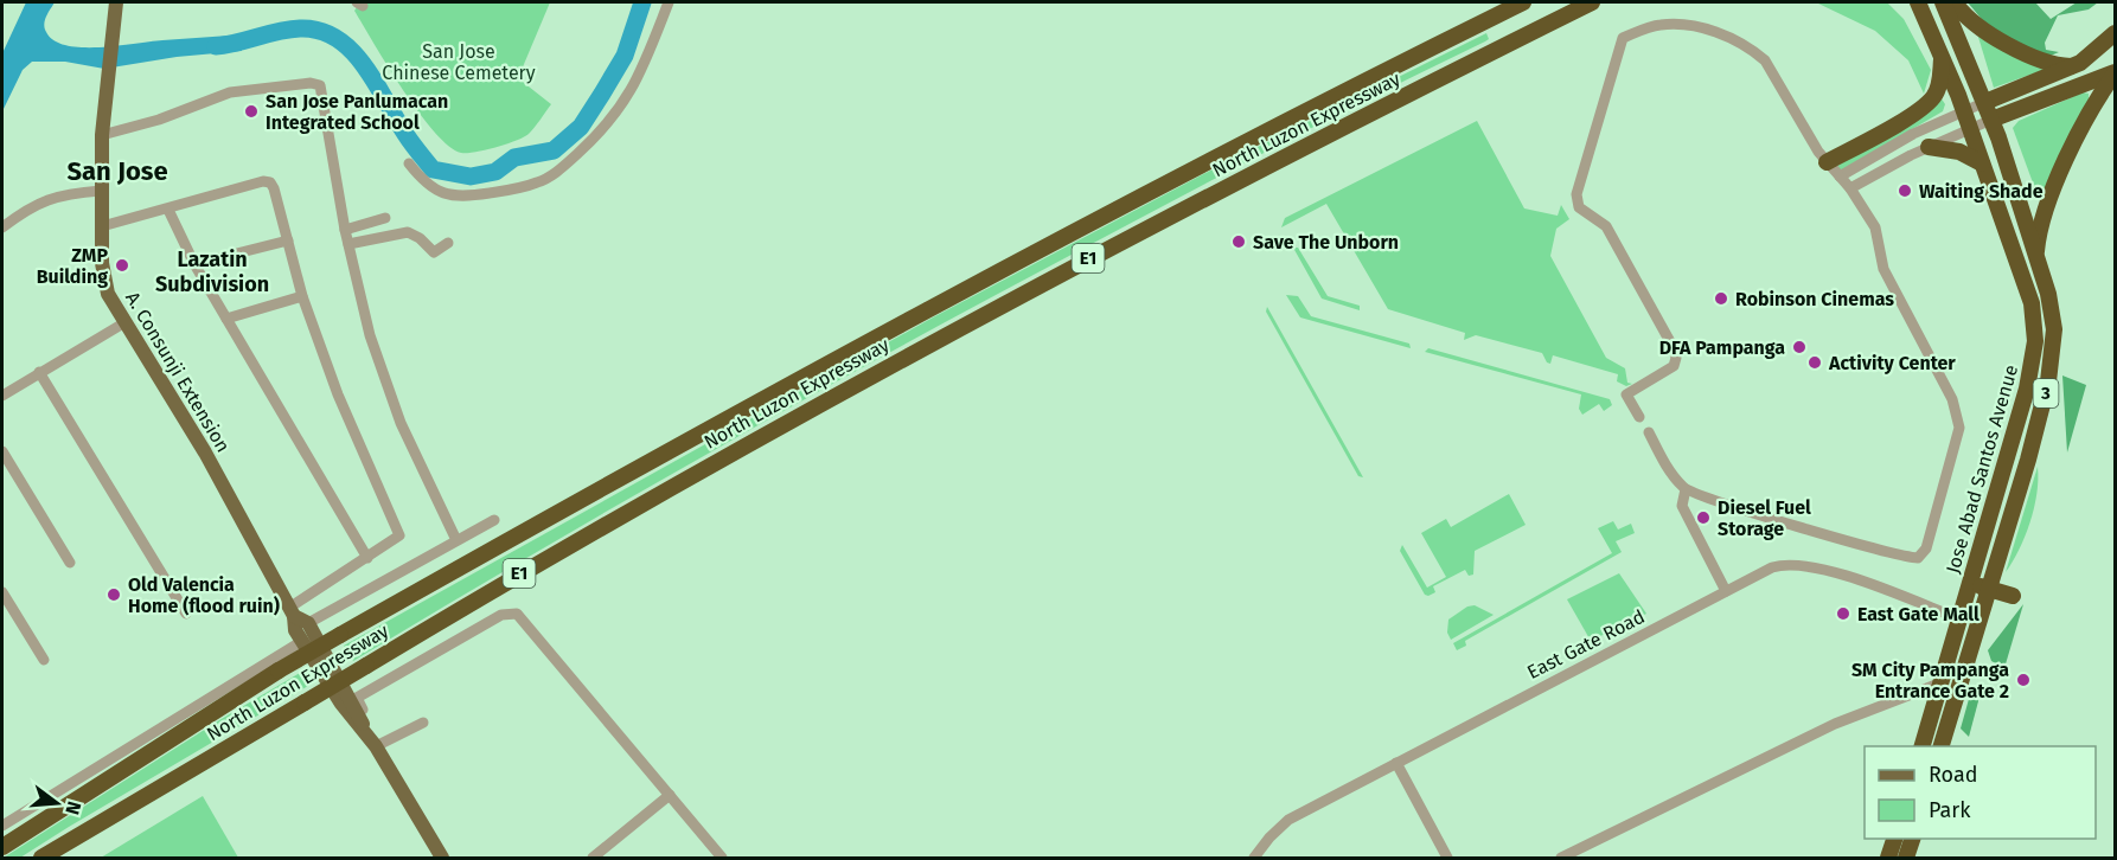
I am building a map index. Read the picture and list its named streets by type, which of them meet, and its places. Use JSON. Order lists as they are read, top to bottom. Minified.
{"streets":{"highway":["North Luzon Expressway","E1","3","Jose Abad Santos Avenue"],"main road":["A. Consunji Extension"],"street":["East Gate Road"]},"crossings":[["Jose Abad Santos Avenue","East Gate Road"]],"districts":["San Jose","Lazatin Subdivision"],"parks":["San Jose Chinese Cemetery"],"places":["San Jose Panlumacan Integrated School","Waiting Shade","Save The Unborn","ZMP Building","Robinson Cinemas","DFA Pampanga","Activity Center","Diesel Fuel Storage","Old Valencia Home (flood ruin)","East Gate Mall","SM City Pampanga Entrance Gate 2"],"legend":["Road","Park"],"north":"right"}
